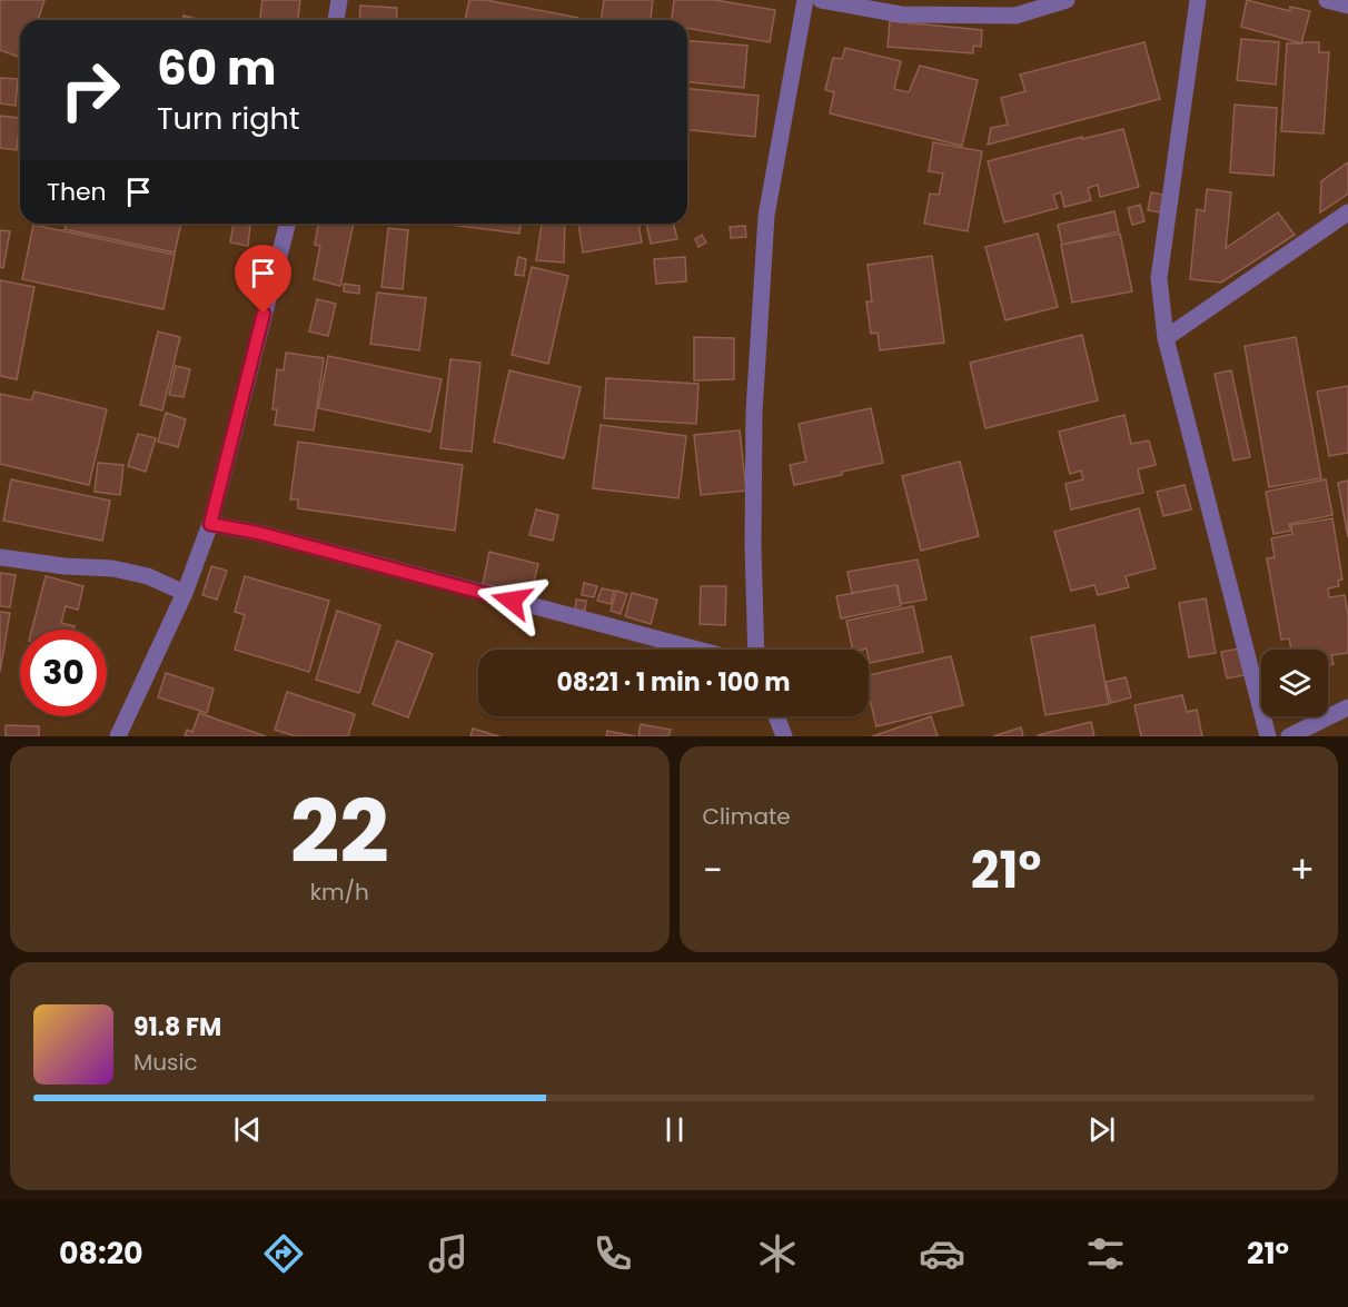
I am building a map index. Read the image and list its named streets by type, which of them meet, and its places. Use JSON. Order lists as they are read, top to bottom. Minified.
{"page":{"turn":["60 m","Turn right"],"then":"Then","limit":"30","trip":"08:21 · 1 min · 100 m","tile":[["22","km/h"],"Climate"],"heat":["−","21°","+"],"song":["91.8 FM","Music"],"tabs":["08:20","21°"]}}
